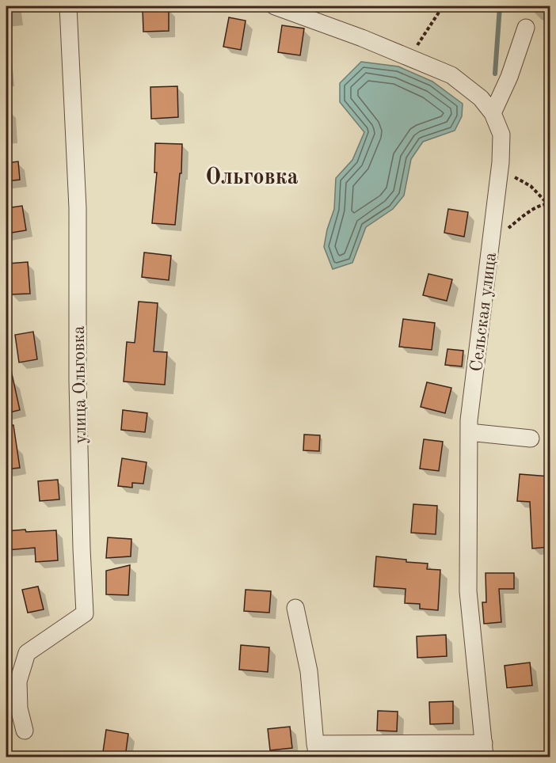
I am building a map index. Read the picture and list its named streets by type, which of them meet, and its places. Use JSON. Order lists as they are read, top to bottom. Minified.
{"streets":{"street":["Сельская улица","улица Ольговка"]},"districts":["Ольговка"]}
